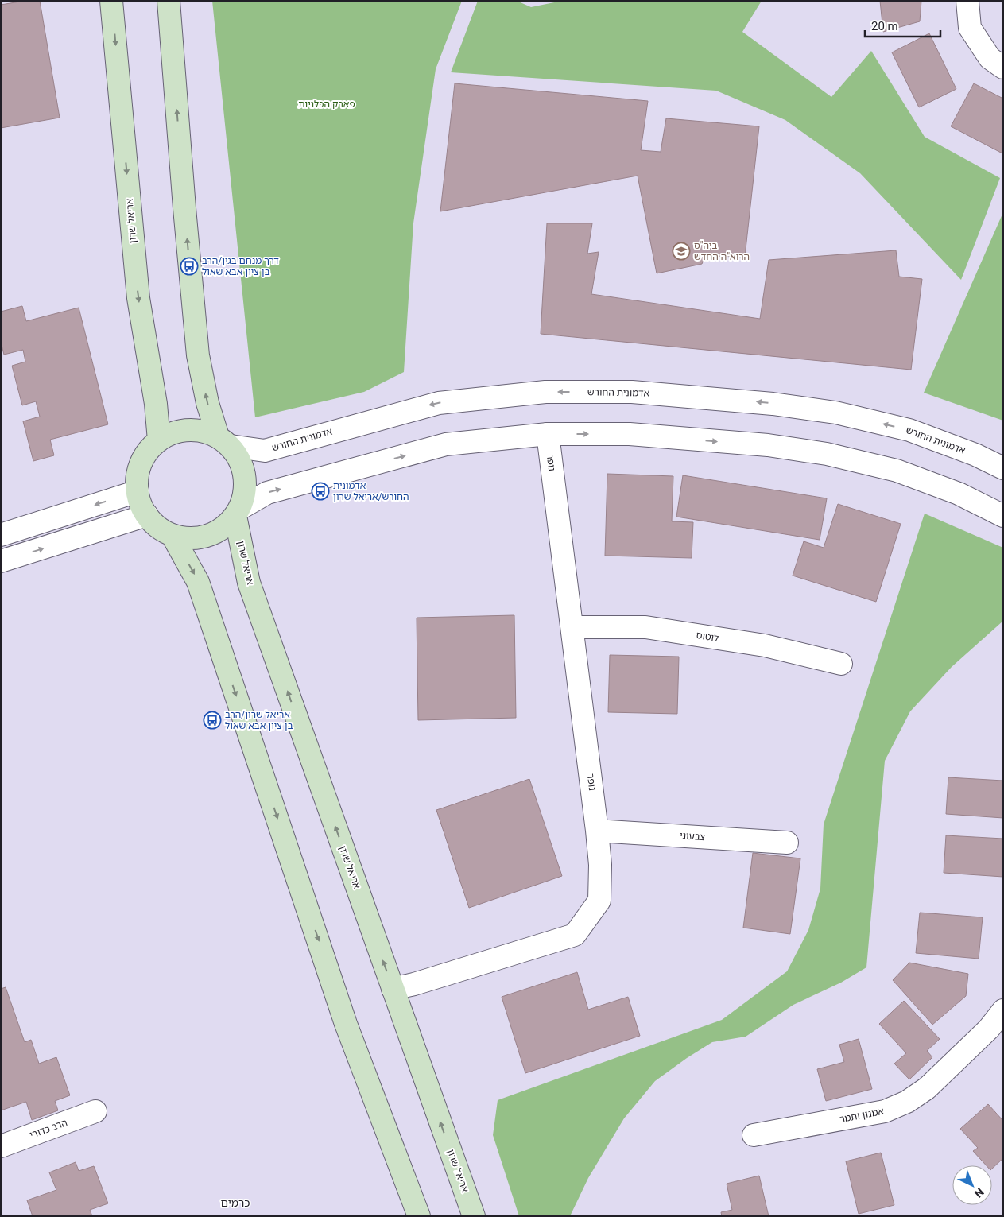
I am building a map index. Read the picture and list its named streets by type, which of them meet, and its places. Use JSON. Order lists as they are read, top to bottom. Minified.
{"streets":{"main road":["אריאל שרון"],"street":["אדמונית החורש","נופר","לוטוס","צבעוני","אמנון ותמר","הרב כדורי"]},"crossings":[["אריאל שרון","אדמונית החורש"],["אריאל שרון","נופר"],["נופר","לוטוס"],["נופר","צבעוני"]],"districts":["כרמים"],"parks":["פארק הכלניות"],"places":{"school or university":["ביה\"ס הרוא\"ה החדש"],"bus stop":["דרך מנחם בגין/הרב בן ציון אבא שאול","אדמונית החורש/אריאל שרון","אריאל שרון/הרב בן ציון אבא שאול"]},"scale_bar":"20 m","north":"bottom right"}
